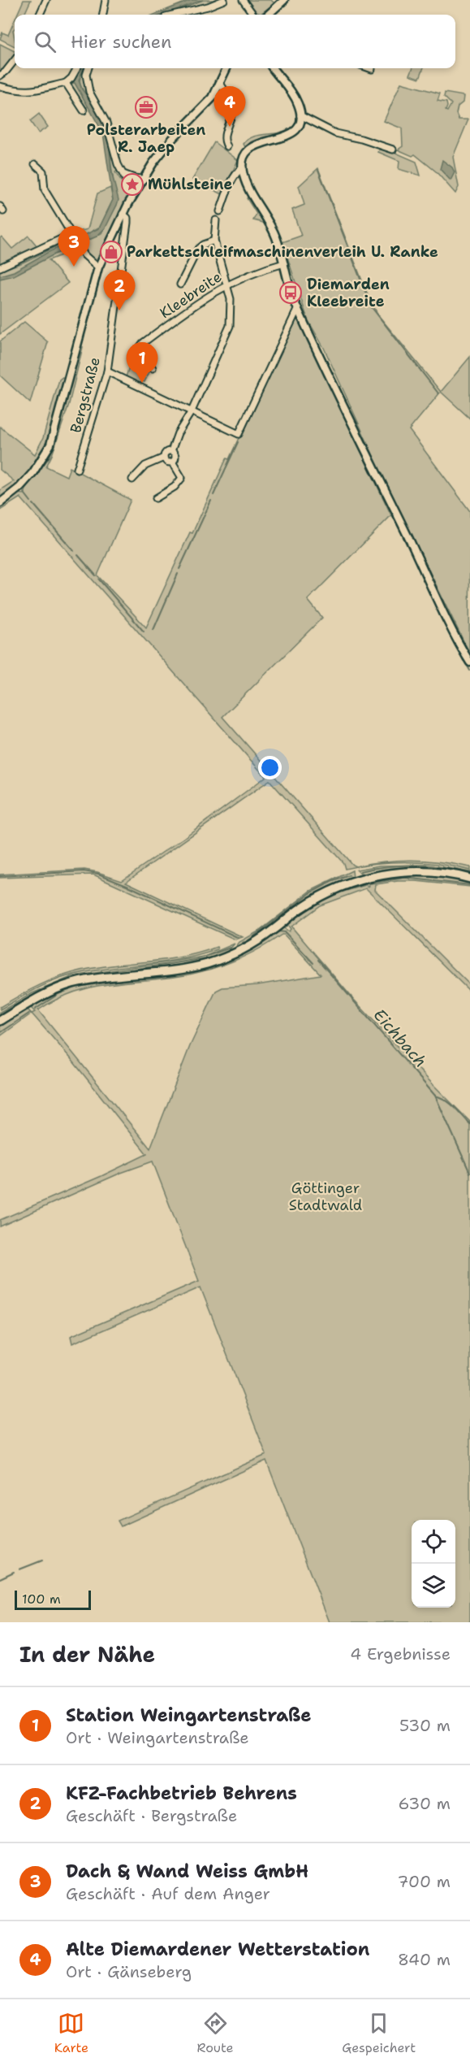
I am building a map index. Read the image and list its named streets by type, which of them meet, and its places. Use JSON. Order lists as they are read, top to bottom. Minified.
{"streets":{"street":["Kleebreite","Bergstraße"]},"water":["Eichbach"],"parks":["Göttinger Stadtwald"],"places":{"office":["Polsterarbeiten R. Jaep"],"place":["Mühlsteine"],"shop":["Parkettschleifmaschinenverleih U. Ranke"],"bus stop":["Diemarden Kleebreite"]},"scale_bar":"100 m","page":{"search":"Hier suchen","pins":["4","3","2","1"],"scale":"100 m","heading":["In der Nähe","4 Ergebnisse"],"list":[{"mark":"1","name":"Station Weingartenstraße","note":"Ort · Weingartenstraße","value":"530 m"},{"mark":"2","name":"KFZ-Fachbetrieb Behrens","note":"Geschäft · Bergstraße","value":"630 m"},{"mark":"3","name":"Dach & Wand Weiss GmbH","note":"Geschäft · Auf dem Anger","value":"700 m"},{"mark":"4","name":"Alte Diemardener Wetterstation","note":"Ort · Gänseberg","value":"840 m"}],"nav":["Karte","Route","Gespeichert"]}}
